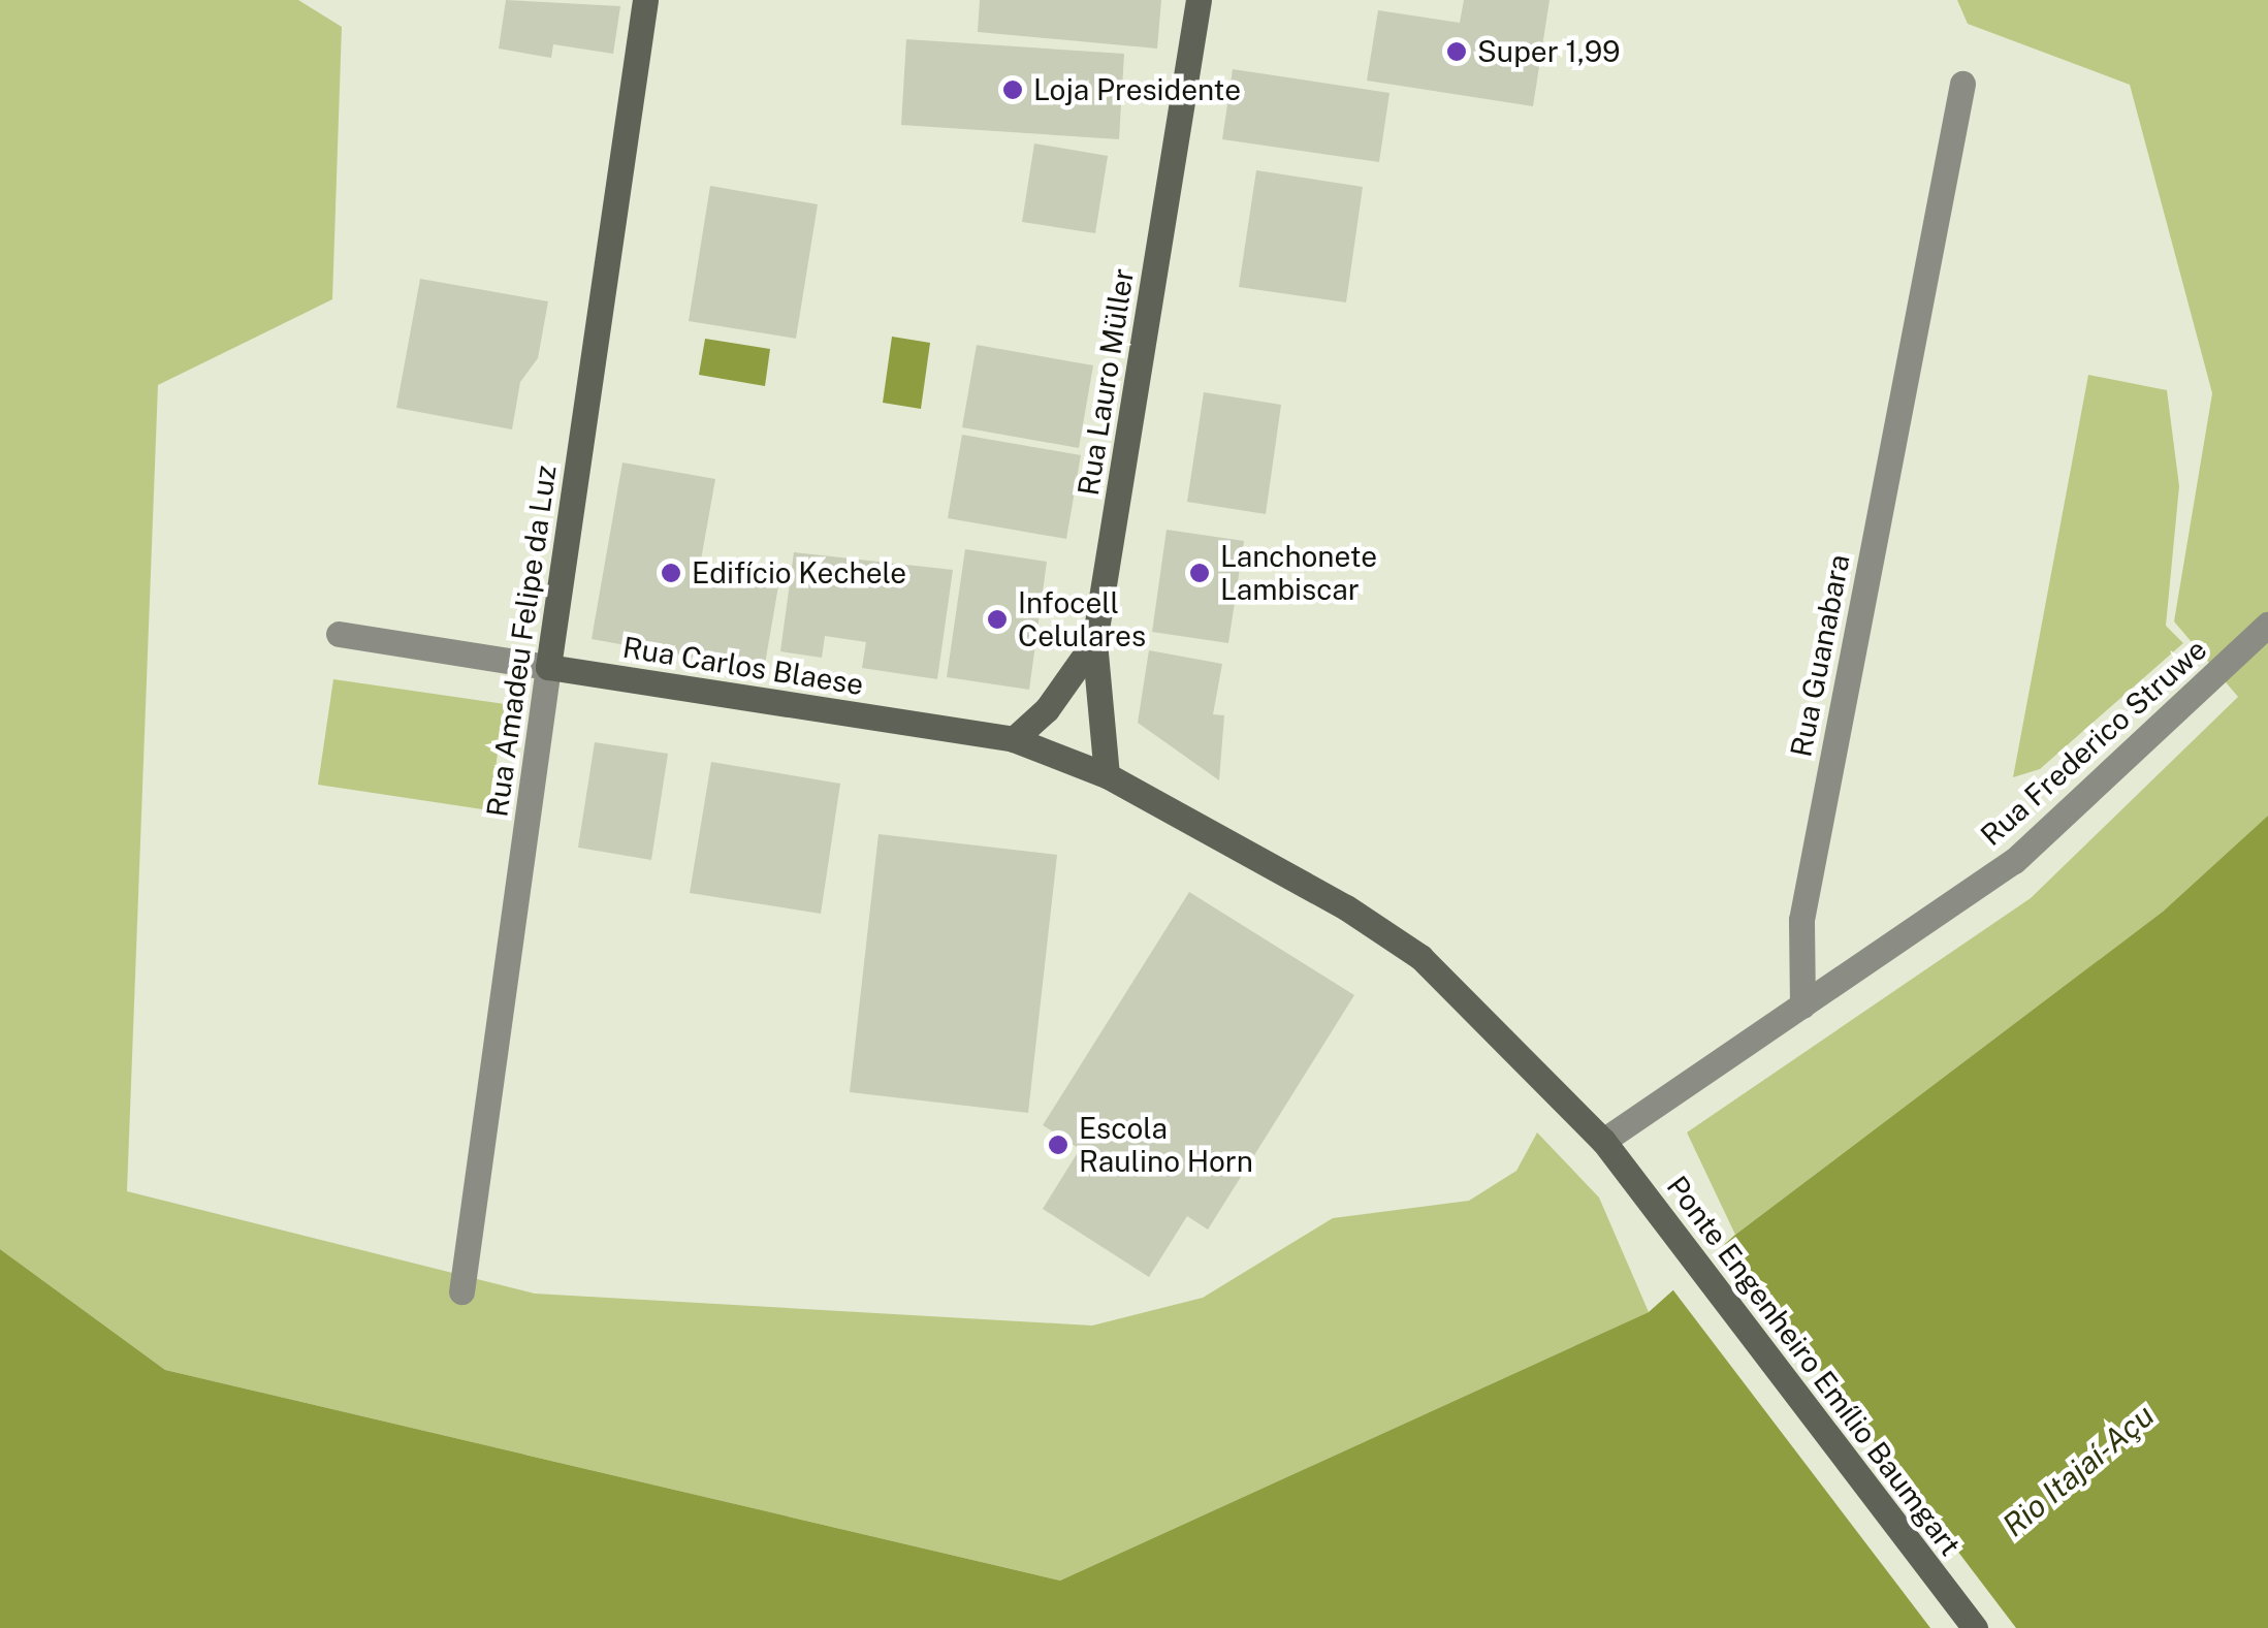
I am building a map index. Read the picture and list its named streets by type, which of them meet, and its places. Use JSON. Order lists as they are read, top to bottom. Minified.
{"streets":{"main road":["Rua Lauro Müller","Rua Amadeu Felipe da Luz","Rua Carlos Blaese","Ponte Engenheiro Emílio Baumgart"],"street":["Rua Guanabara","Rua Frederico Struwe"]},"crossings":[["Rua Amadeu Felipe da Luz","Rua Carlos Blaese"],["Rua Guanabara","Rua Frederico Struwe"]],"water":["Rio Itajaí-Açu"],"places":["Super 1,99","Loja Presidente","Edifício Kechele","Lanchonete Lambiscar","Infocell Celulares","Escola Raulino Horn"]}
